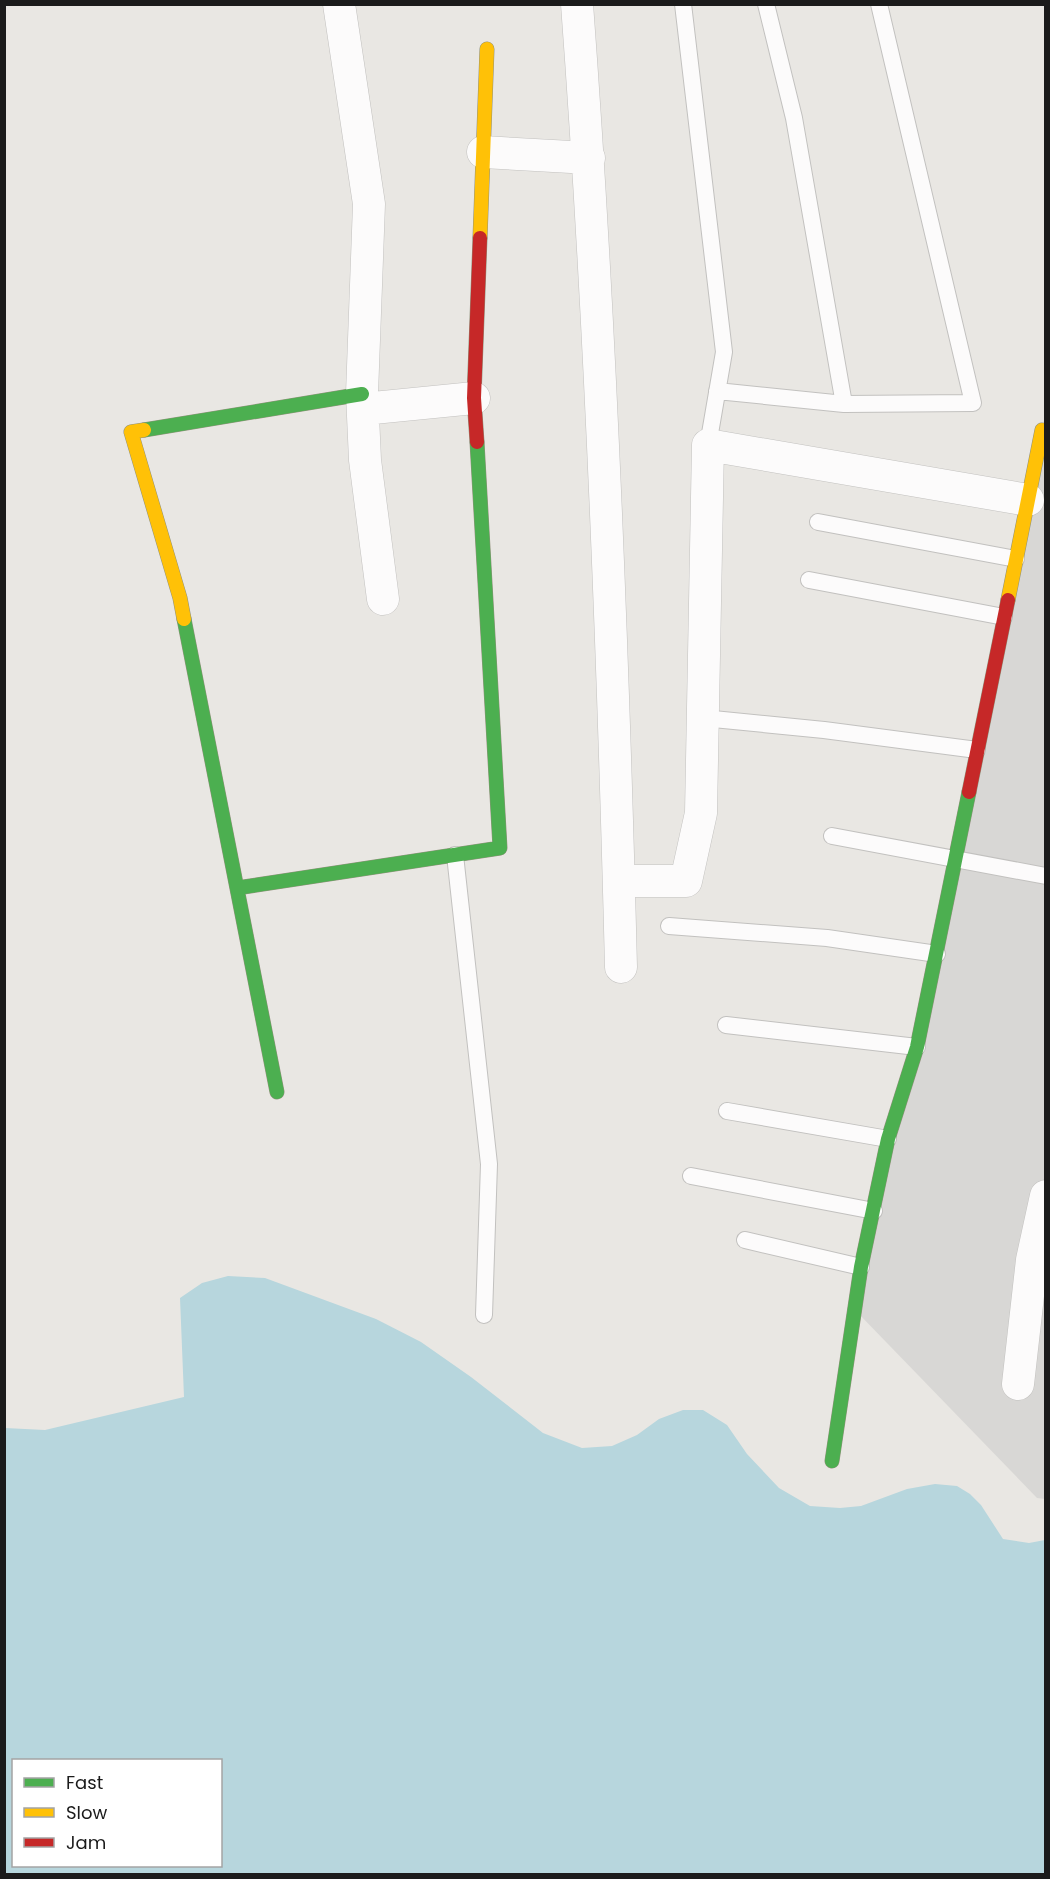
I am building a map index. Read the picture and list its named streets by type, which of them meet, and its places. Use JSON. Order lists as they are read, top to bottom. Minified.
{"legend":["Fast","Slow","Jam"]}
